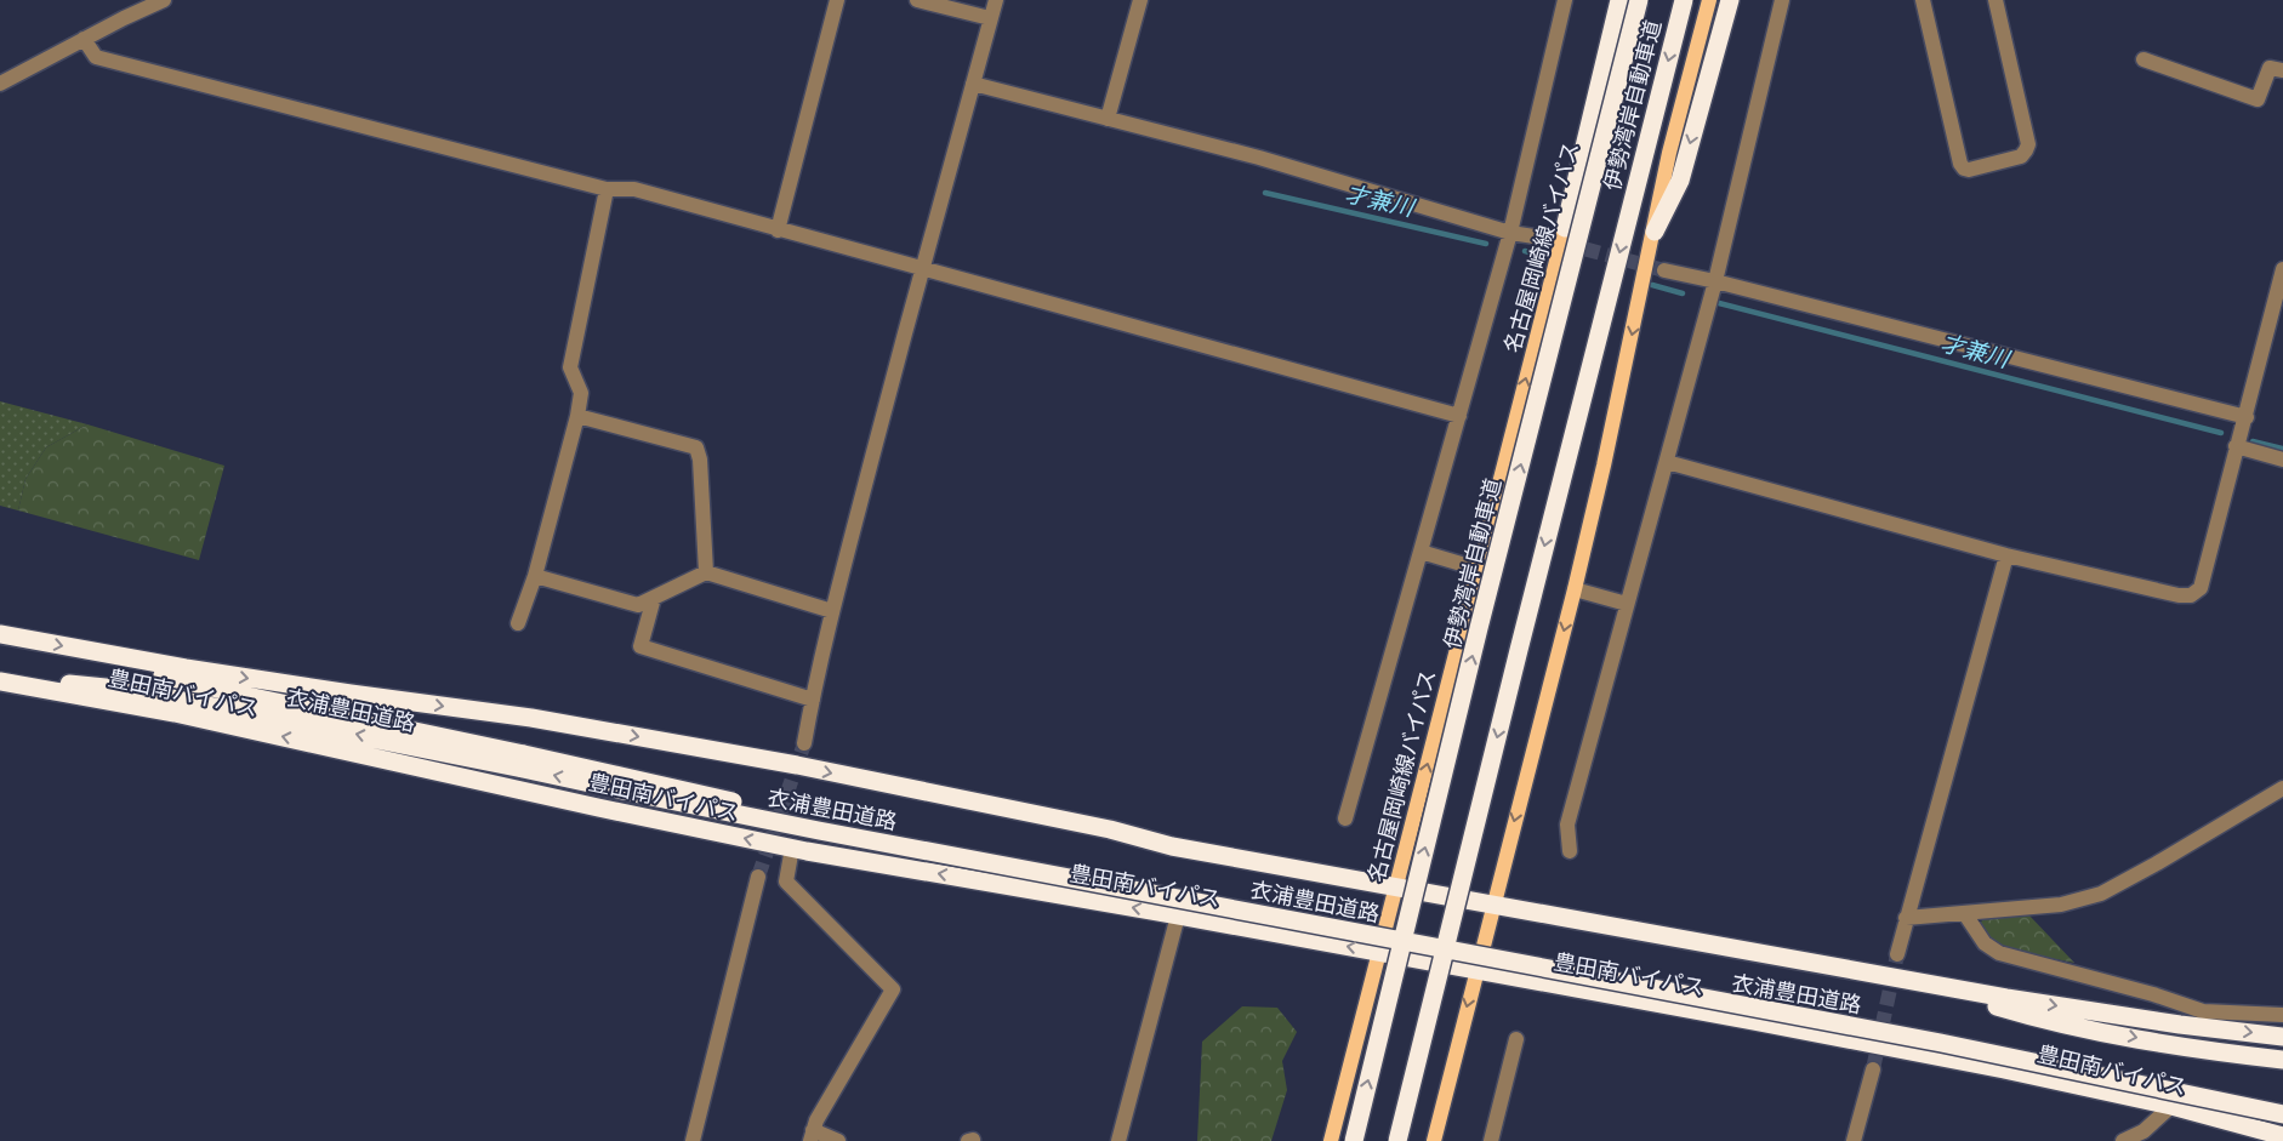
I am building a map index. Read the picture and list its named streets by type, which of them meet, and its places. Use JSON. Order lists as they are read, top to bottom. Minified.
{"streets":{"highway":["伊勢湾岸自動車道","豊田南バイパス","衣浦豊田道路"],"main road":["名古屋岡崎線バイパス"]},"crossings":[["名古屋岡崎線バイパス","豊田南バイパス"],["豊田南バイパス","衣浦豊田道路"]],"water":["才兼川"]}
